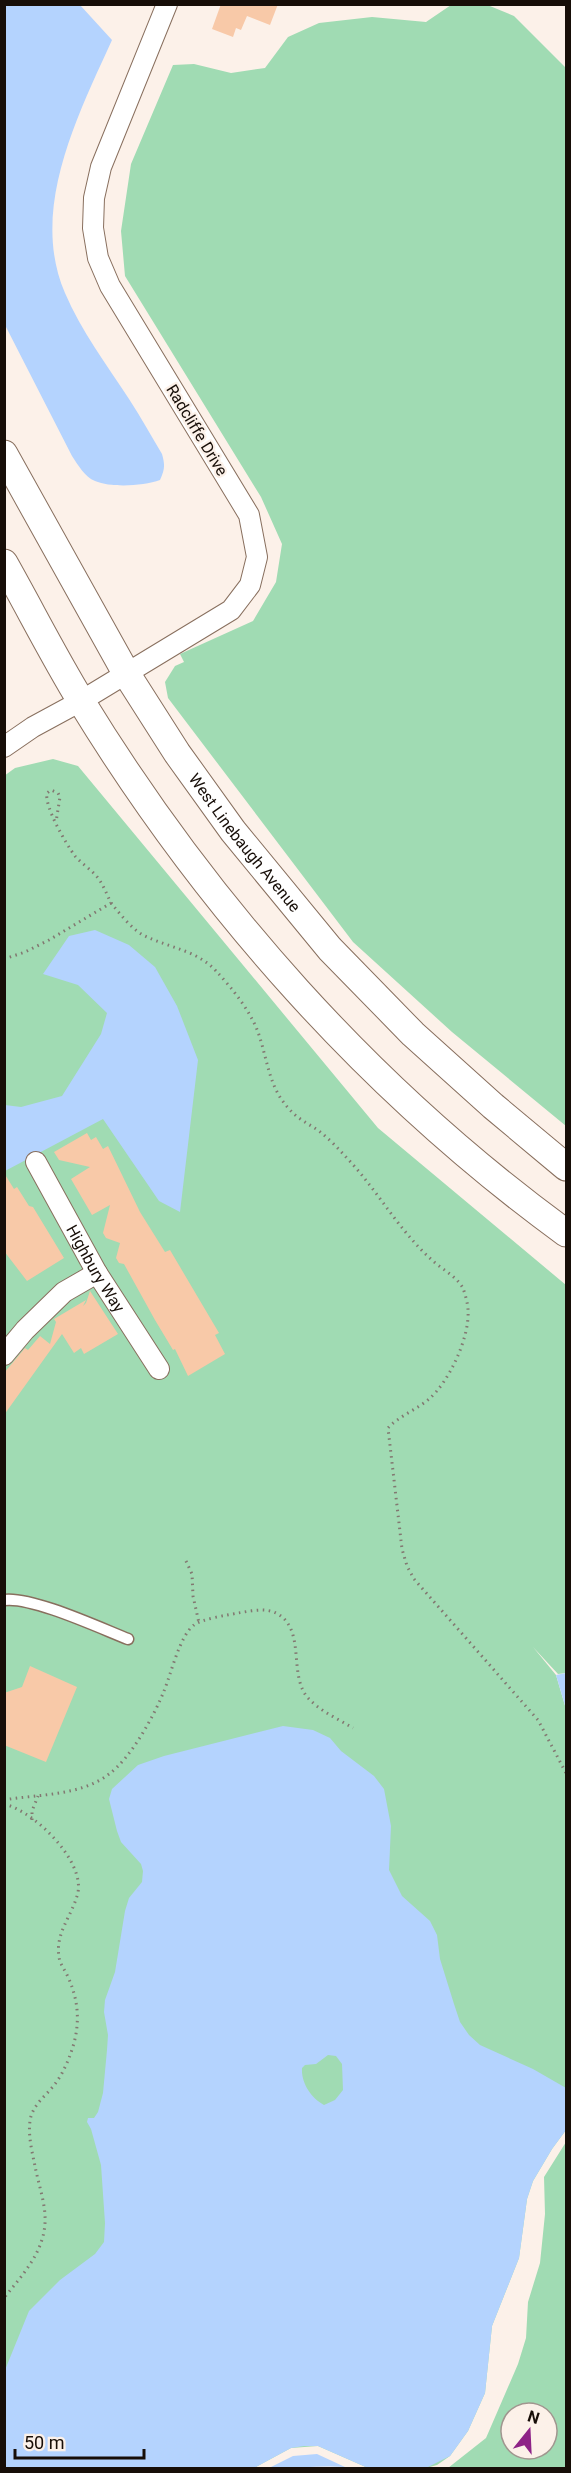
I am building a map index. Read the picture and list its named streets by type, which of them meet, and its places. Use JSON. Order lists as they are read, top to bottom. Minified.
{"streets":{"main road":["West Linebaugh Avenue"],"street":["Radcliffe Drive","Highbury Way"]},"crossings":[["Radcliffe Drive","West Linebaugh Avenue"]],"scale_bar":"50 m","north":"top"}
